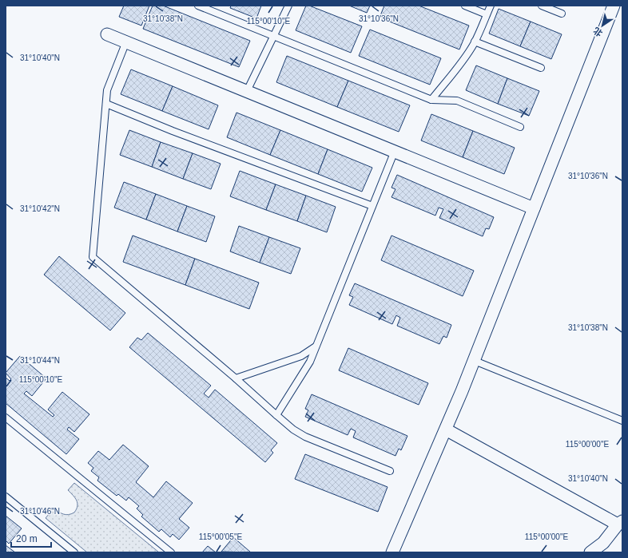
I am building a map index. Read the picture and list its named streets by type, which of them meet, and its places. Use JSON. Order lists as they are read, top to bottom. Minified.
{"scale_bar":"20 m","north":"bottom left","coordinates":["31°10'38\"N","31°10'36\"N","115°00'10\"E","31°10'40\"N","31°10'42\"N","31°10'44\"N","115°00'00\"E","31°10'46\"N","115°00'05\"E"]}
